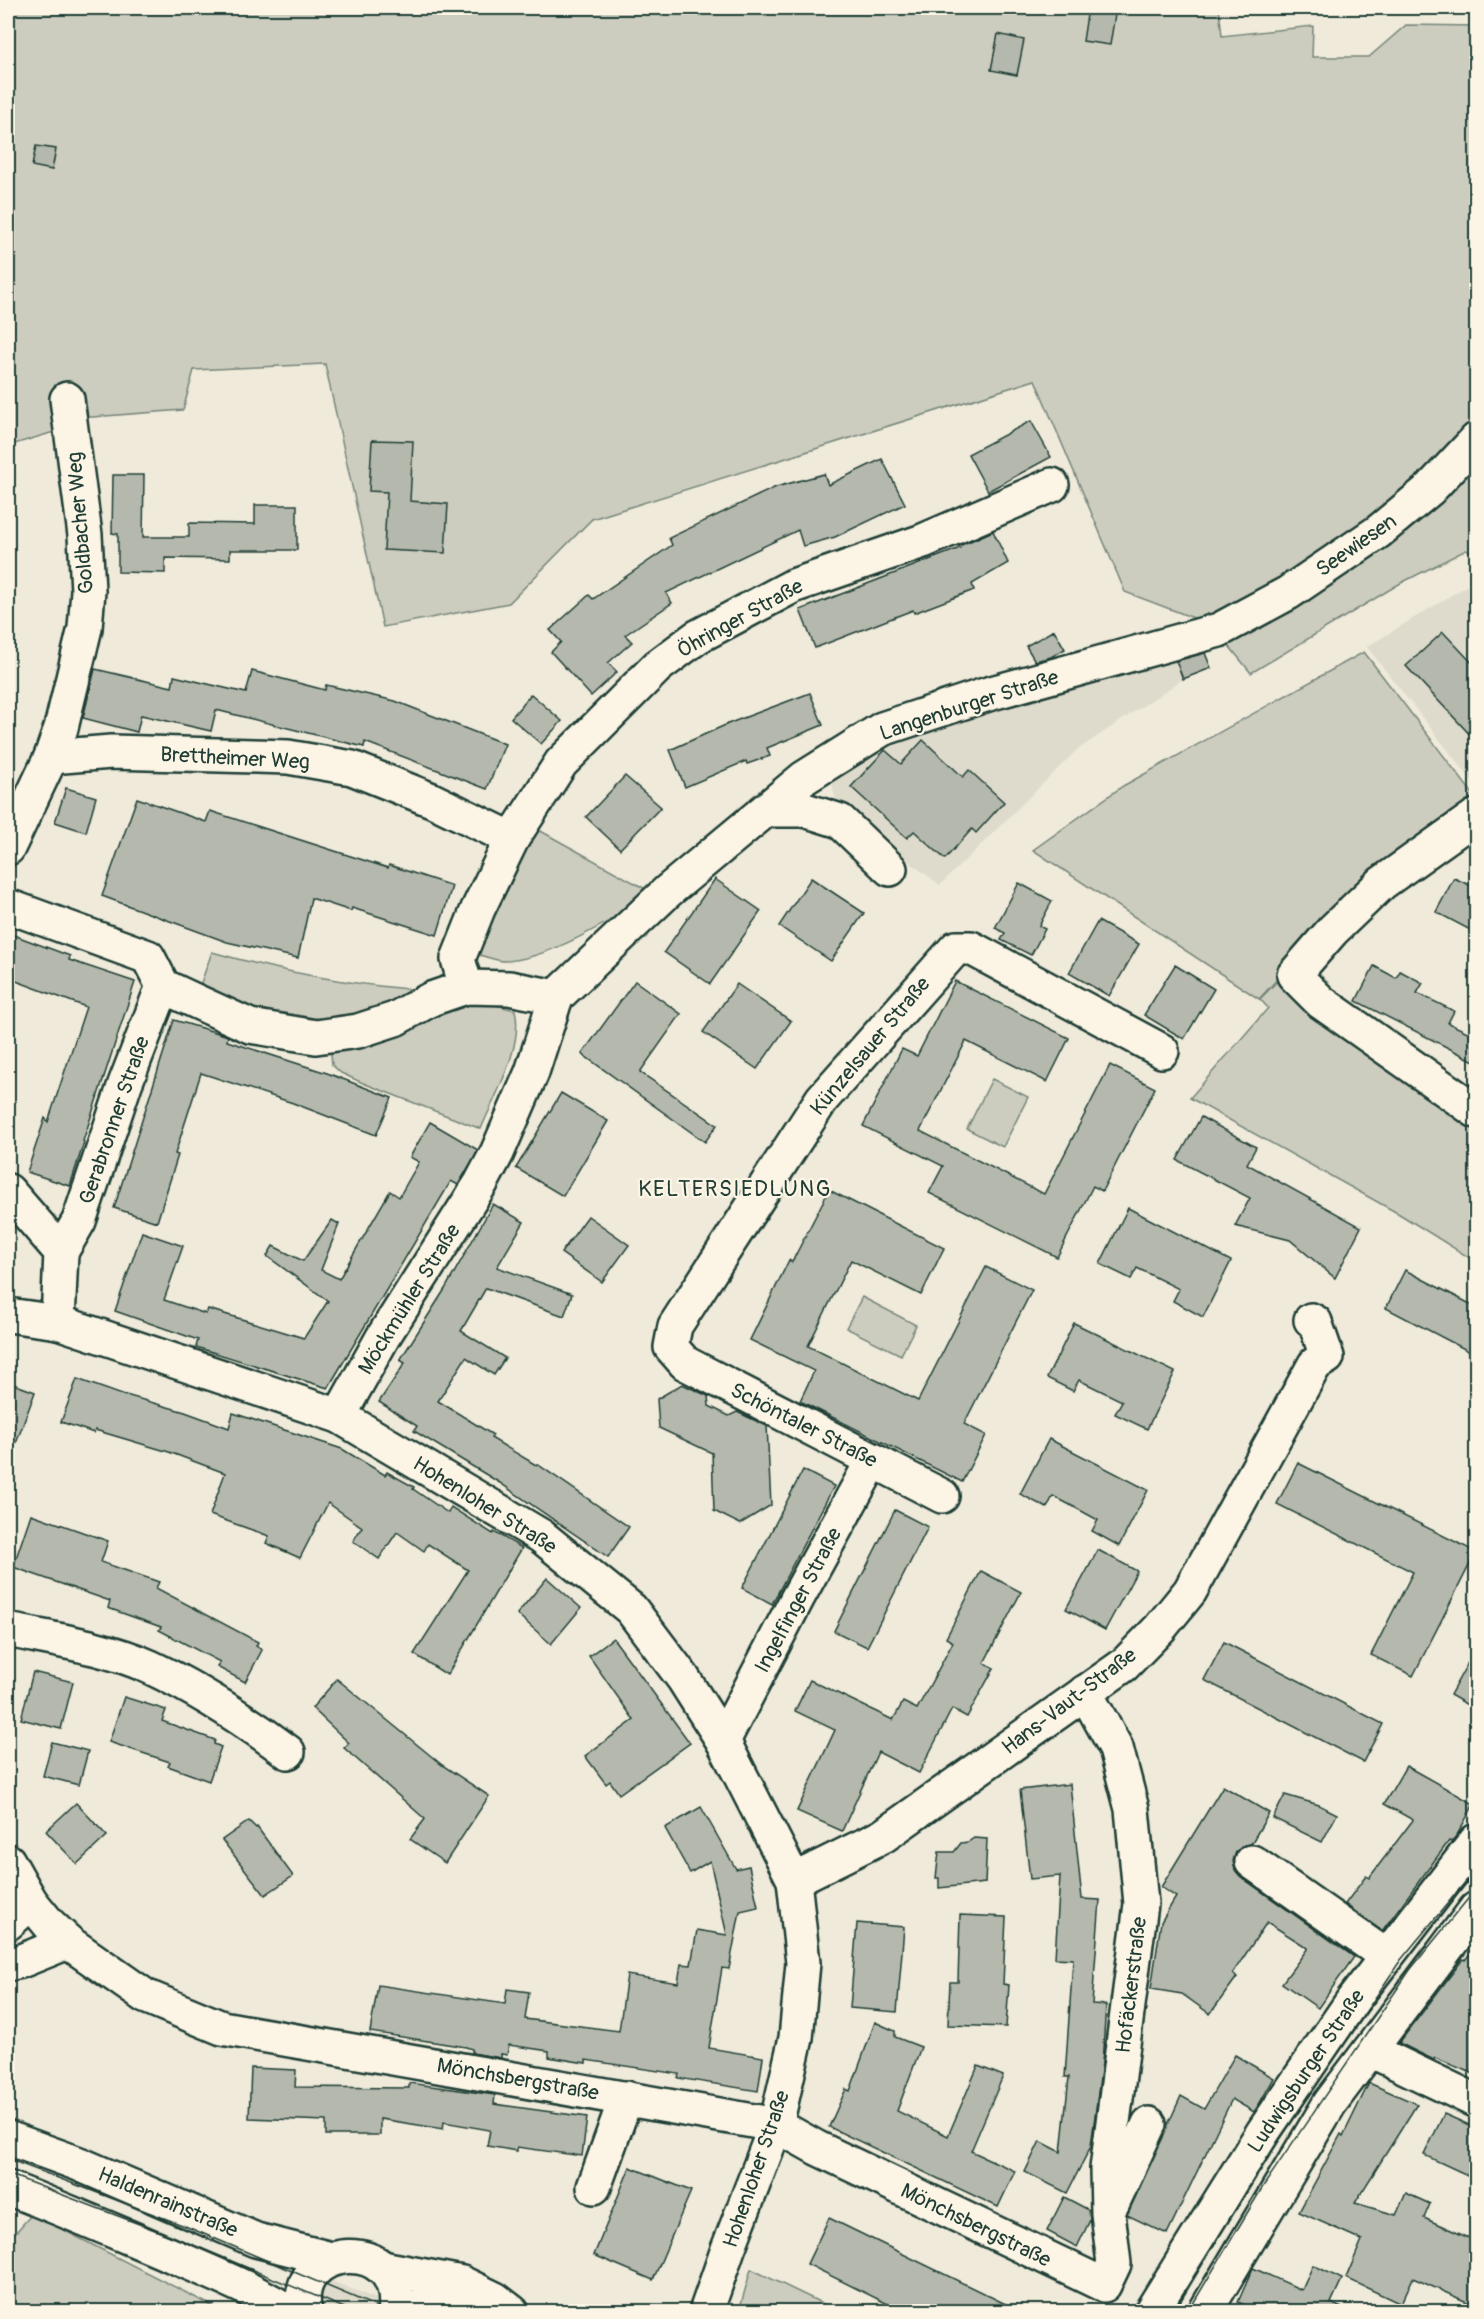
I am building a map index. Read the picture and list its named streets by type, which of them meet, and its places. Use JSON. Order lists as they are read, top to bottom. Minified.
{"streets":{"street":["Goldbacher Weg","Seewiesen","Öhringer Straße","Langenburger Straße","Brettheimer Weg","Künzelsauer Straße","Gerabronner Straße","Möckmühler Straße","Schöntaler Straße","Hohenloher Straße","Ingelfinger Straße","Hans-Vaut-Straße","Hofäckerstraße","Ludwigsburger Straße","Mönchsbergstraße","Haldenrainstraße"]},"crossings":[["Goldbacher Weg","Brettheimer Weg"],["Seewiesen","Langenburger Straße"],["Öhringer Straße","Brettheimer Weg"],["Langenburger Straße","Möckmühler Straße"],["Künzelsauer Straße","Schöntaler Straße"],["Möckmühler Straße","Hohenloher Straße"],["Schöntaler Straße","Ingelfinger Straße"],["Hohenloher Straße","Ingelfinger Straße"],["Hohenloher Straße","Hans-Vaut-Straße"],["Hohenloher Straße","Mönchsbergstraße"],["Hans-Vaut-Straße","Hofäckerstraße"],["Hofäckerstraße","Mönchsbergstraße"]],"districts":["KELTERSIEDLUNG"]}
